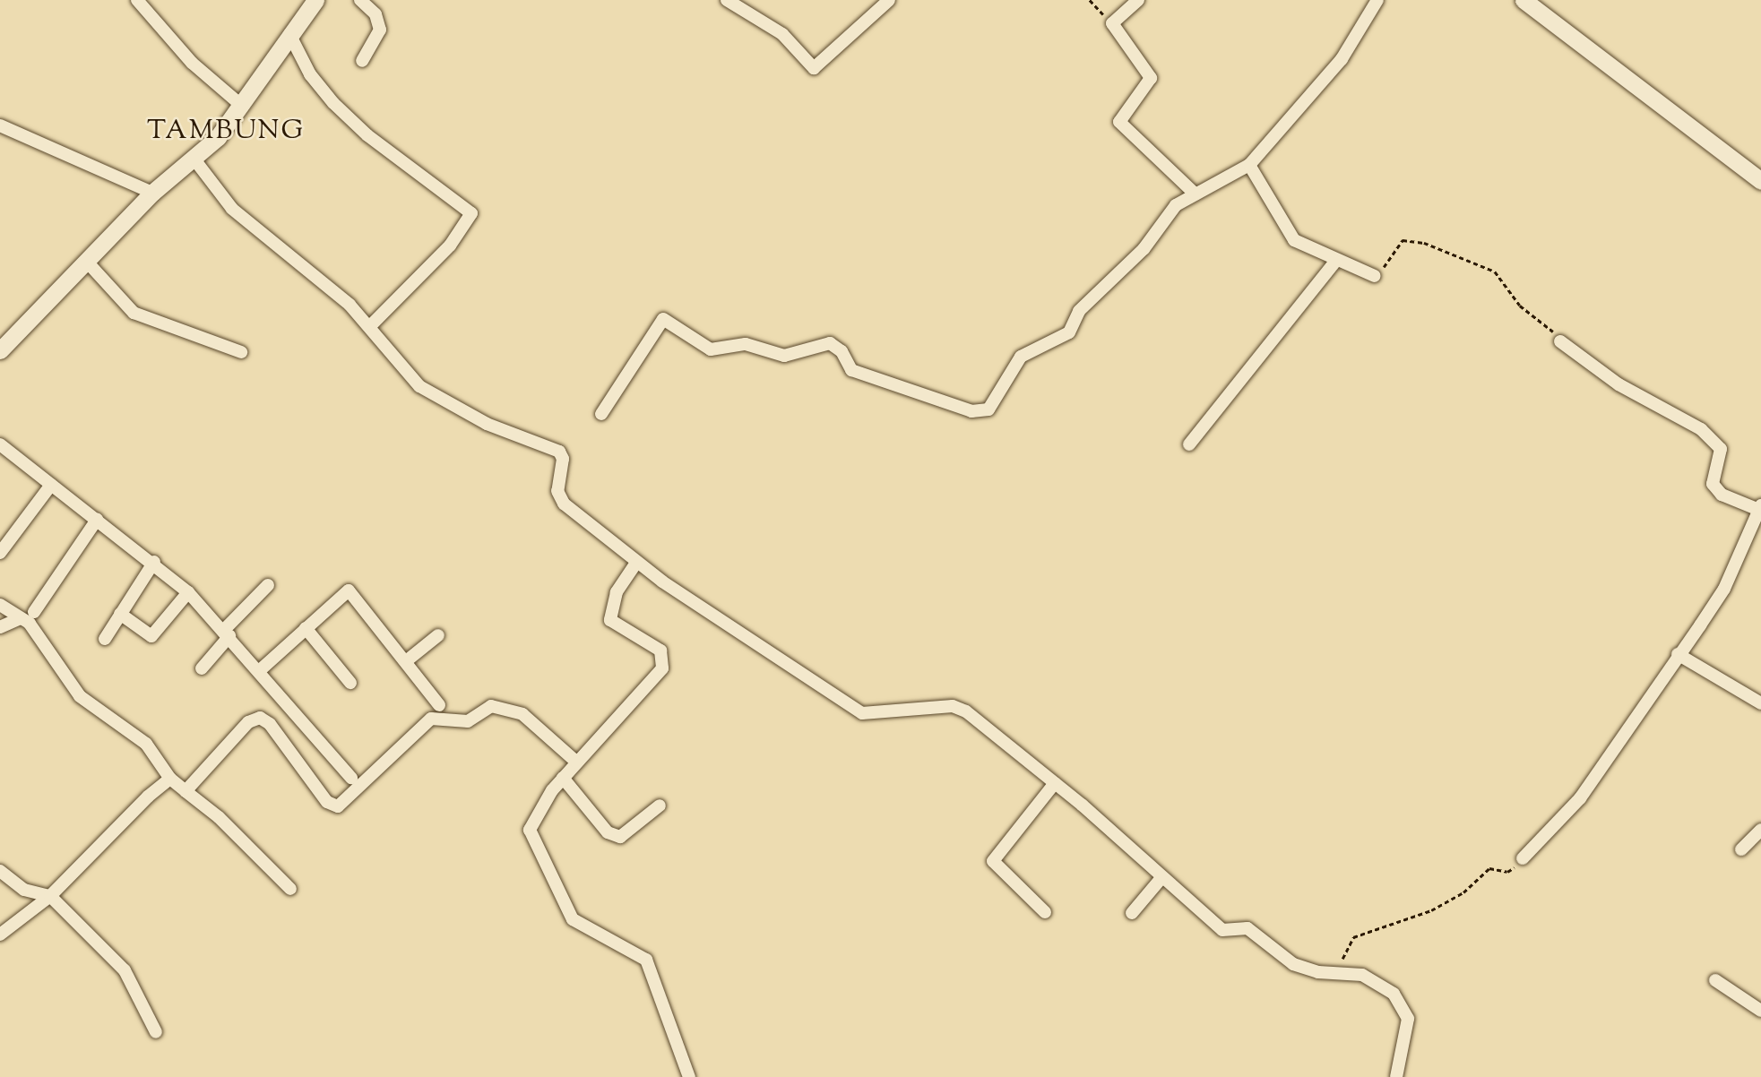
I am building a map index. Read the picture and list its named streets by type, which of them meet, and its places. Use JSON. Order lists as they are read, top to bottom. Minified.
{"districts":["TAMBUNG"]}
